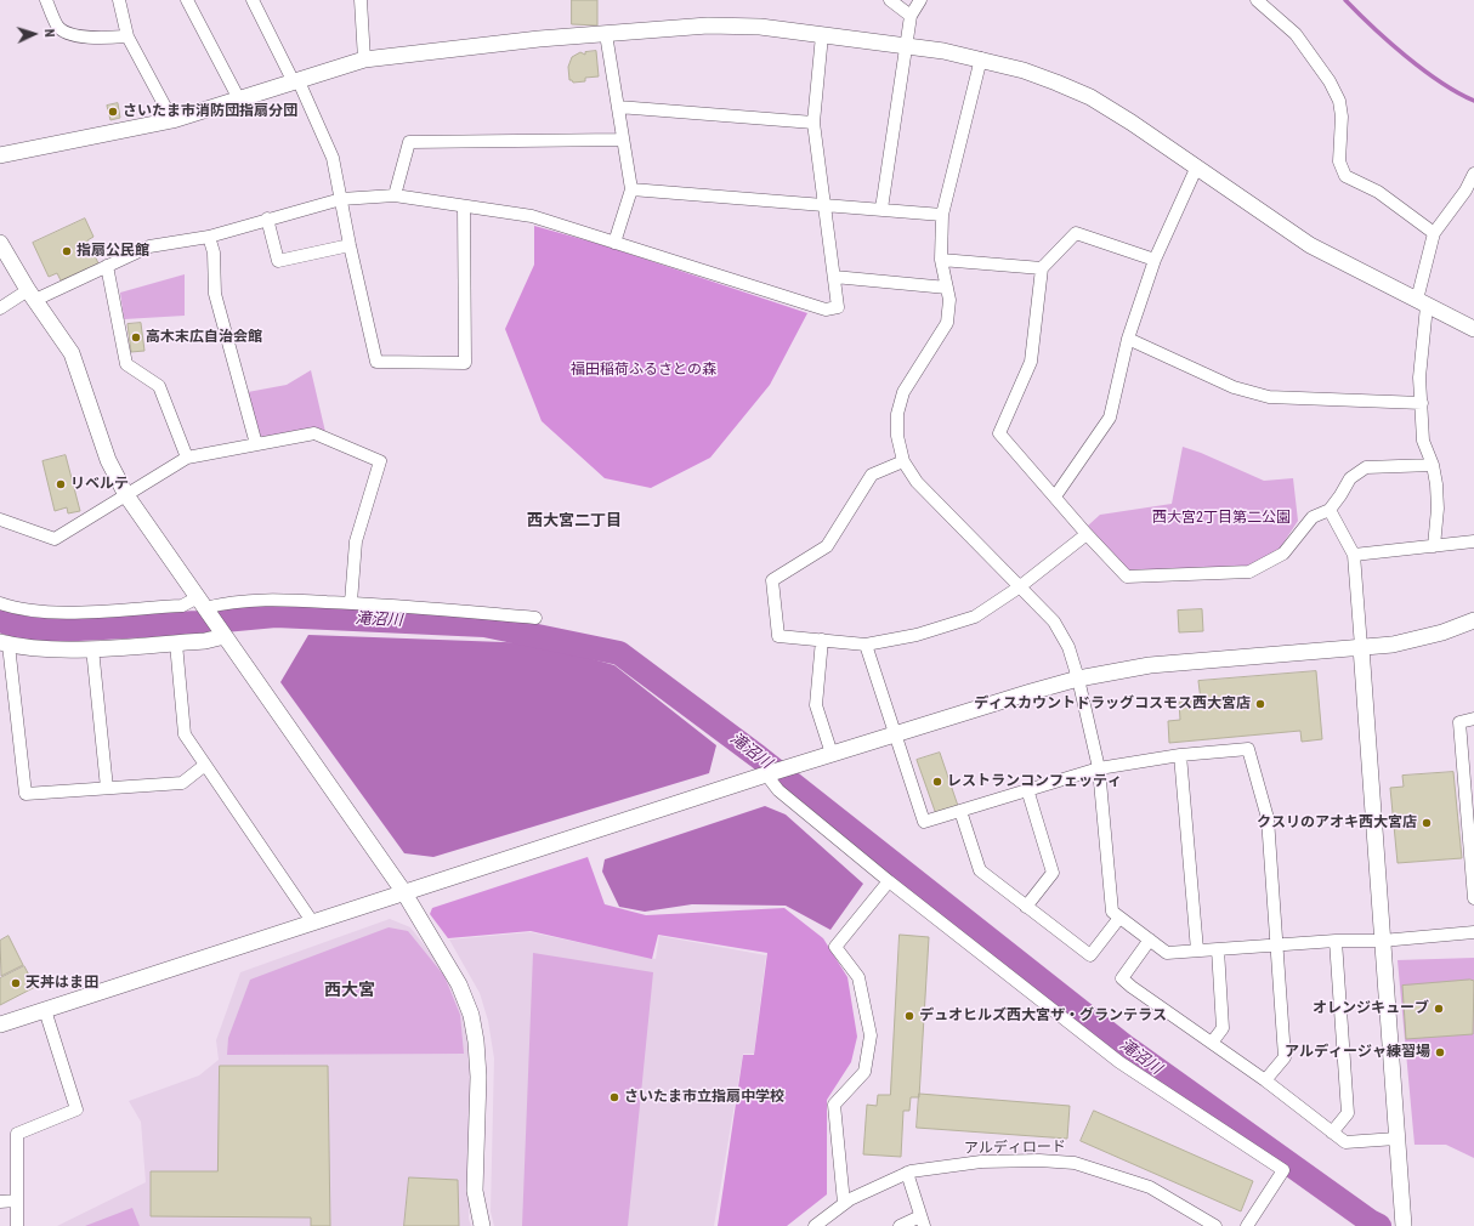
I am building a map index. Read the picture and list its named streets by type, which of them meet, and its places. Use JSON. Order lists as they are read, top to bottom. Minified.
{"streets":{"street":["アルディロード"]},"districts":["西大宮二丁目","西大宮"],"water":["滝沼川"],"parks":["福田稲荷ふるさとの森","西大宮2丁目第二公園"],"places":["さいたま市消防団指扇分団","指扇公民館","高木末広自治会館","リベルテ","ディスカウントドラッグコスモス西大宮店","レストランコンフェッティ","クスリのアオキ西大宮店","天丼はま田","オレンジキューブ","デュオヒルズ西大宮ザ・グランテラス","アルディージャ練習場","さいたま市立指扇中学校"],"north":"right"}
